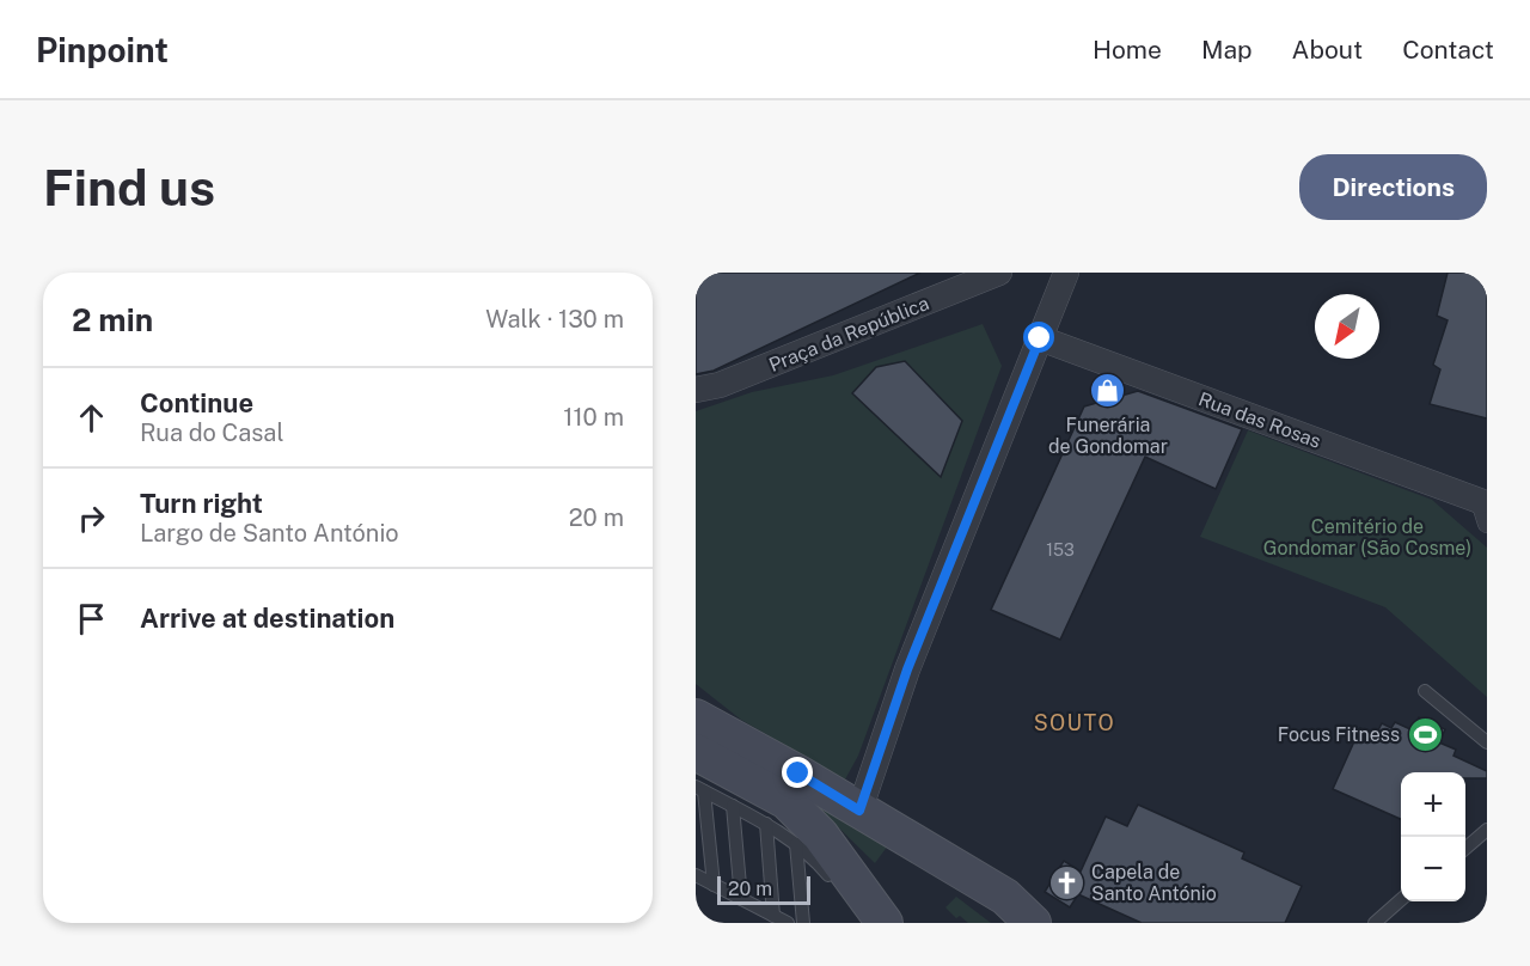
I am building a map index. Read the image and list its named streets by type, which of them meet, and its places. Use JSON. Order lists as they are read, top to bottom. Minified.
{"streets":{"street":["Praça da República","Rua das Rosas"]},"districts":["SOUTO"],"parks":["Cemitério de Gondomar (São Cosme)"],"places":{"shop":["Funerária de Gondomar"],"sports":["Focus Fitness"],"church":["Capela de Santo António"]},"house_numbers":["153"],"scale_bar":"20 m","north":"bottom left","page":{"header":"Pinpoint","nav":["Home","Map","About","Contact"],"buttons":"Directions","title":"Find us","heading":["2 min","Walk · 130 m"],"list":[["Continue","Rua do Casal","110 m"],["Turn right","Largo de Santo António","20 m"],"Arrive at destination"],"map_buttons":["+","−"],"scale":"20 m"}}
